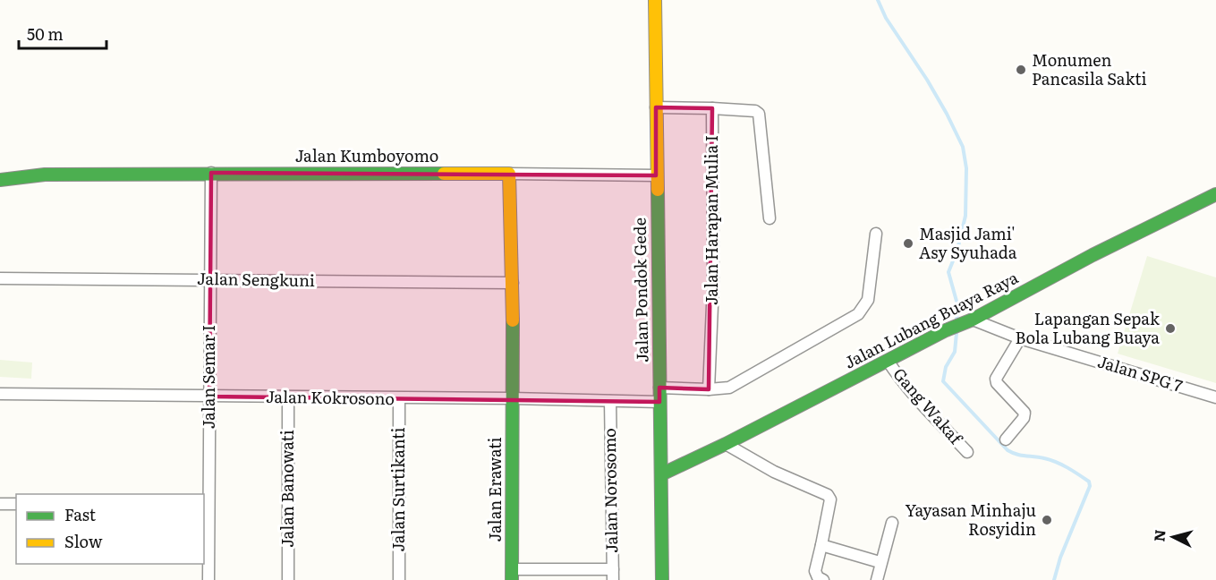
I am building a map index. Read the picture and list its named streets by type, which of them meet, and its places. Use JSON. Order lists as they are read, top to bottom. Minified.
{"streets":{"main road":["Jalan Kumboyomo","Jalan Pondok Gede","Jalan Lubang Buaya Raya","Jalan Erawati"],"street":["Jalan Harapan Mulia I","Jalan Sengkuni","Jalan SPG 7","Jalan Semar I","Jalan Kokrosono","Gang Wakaf","Jalan Banowati","Jalan Surtikanti","Jalan Norosomo"]},"crossings":[["Jalan Kumboyomo","Jalan Semar I"],["Jalan Sengkuni","Jalan Semar I"],["Jalan Pondok Gede","Jalan Lubang Buaya Raya"],["Jalan Pondok Gede","Jalan Kokrosono"],["Jalan Lubang Buaya Raya","Jalan SPG 7"],["Jalan Lubang Buaya Raya","Gang Wakaf"],["Jalan Semar I","Jalan Kokrosono"],["Jalan Kokrosono","Jalan Banowati"],["Jalan Kokrosono","Jalan Surtikanti"],["Jalan Kokrosono","Jalan Erawati"],["Jalan Kokrosono","Jalan Norosomo"]],"places":["Monumen Pancasila Sakti","Masjid Jami' Asy Syuhada","Lapangan Sepak Bola Lubang Buaya","Yayasan Minhaju Rosyidin"],"legend":["Fast","Slow"],"scale_bar":"50 m","north":"left"}
